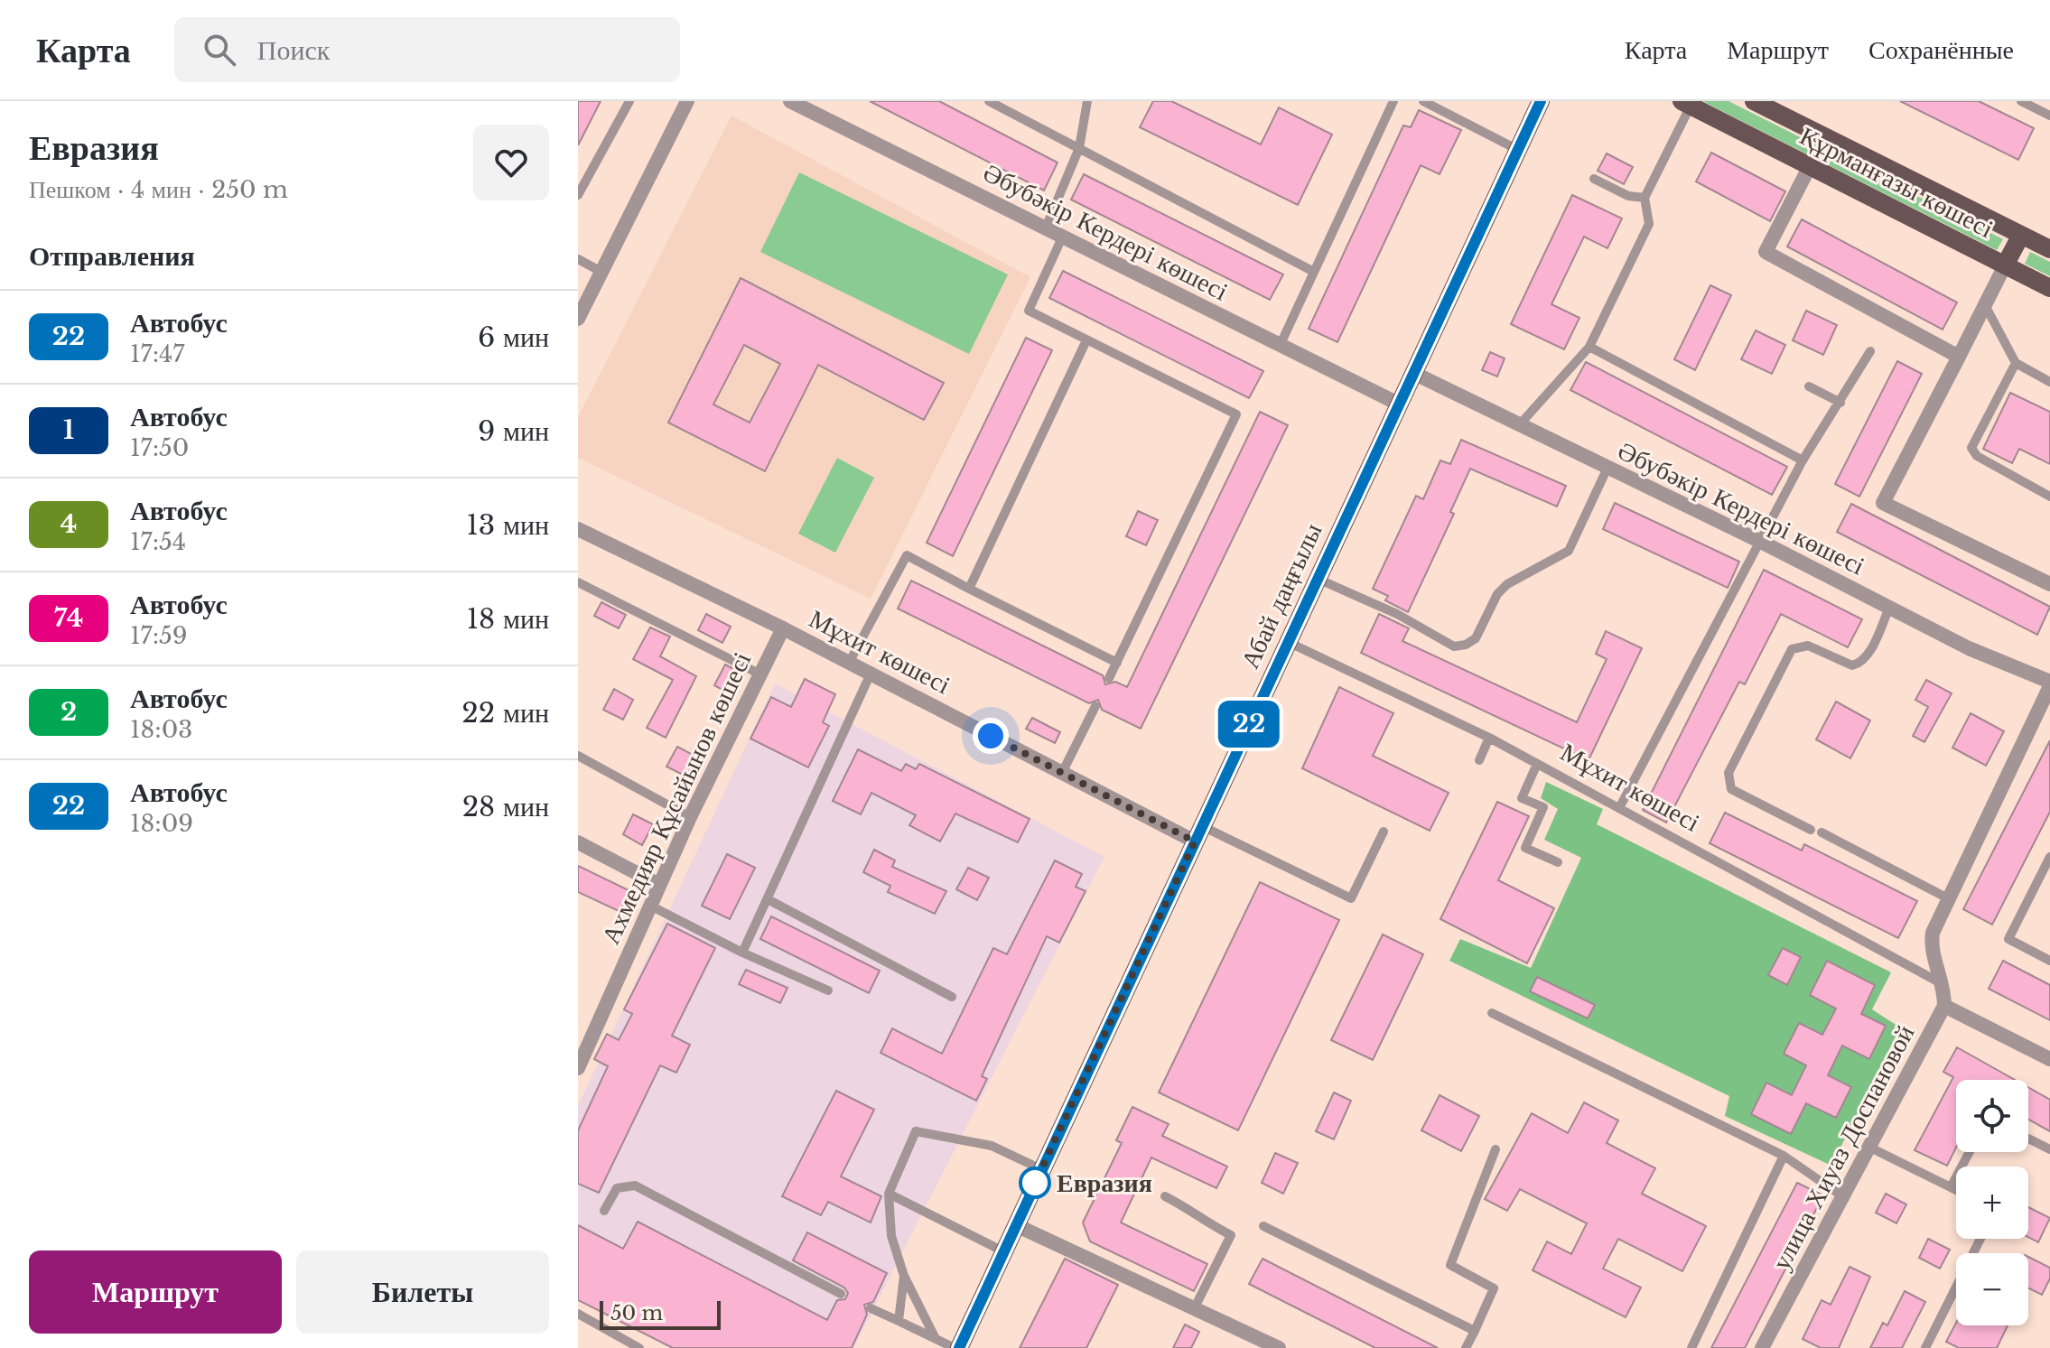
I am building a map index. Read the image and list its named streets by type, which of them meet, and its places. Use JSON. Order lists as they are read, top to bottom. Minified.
{"streets":{"main road":["Құрманғазы көшесі","Абай даңғылы"],"street":["Әбубәкір Кердері көшесі","Мұхит көшесі","Ахмедияр Құсайынов көшесі","улица Хиуаз Доспановой"]},"crossings":[["Әбубәкір Кердері көшесі","Абай даңғылы"],["Әбубәкір Кердері көшесі","улица Хиуаз Доспановой"],["Абай даңғылы","Мұхит көшесі"],["Мұхит көшесі","Ахмедияр Құсайынов көшесі"],["Мұхит көшесі","улица Хиуаз Доспановой"]],"places":["Евразия"],"lines":["bus line 22"],"scale_bar":"50 m","page":{"header":"Карта","search":"Поиск","nav":["Карта","Маршрут","Сохранённые"],"heading":[["Евразия","Пешком · 4 мин · 250 m"],"Отправления"],"on_map":"22","list":[{"mark":"22","name":"Автобус","note":"17:47","value":"6 мин"},{"mark":"1","name":"Автобус","note":"17:50","value":"9 мин"},{"mark":"4","name":"Автобус","note":"17:54","value":"13 мин"},{"mark":"74","name":"Автобус","note":"17:59","value":"18 мин"},{"mark":"2","name":"Автобус","note":"18:03","value":"22 мин"},{"mark":"22","name":"Автобус","note":"18:09","value":"28 мин"}],"map_buttons":["+","−"],"buttons":["Маршрут","Билеты"],"scale":"50 m"}}
